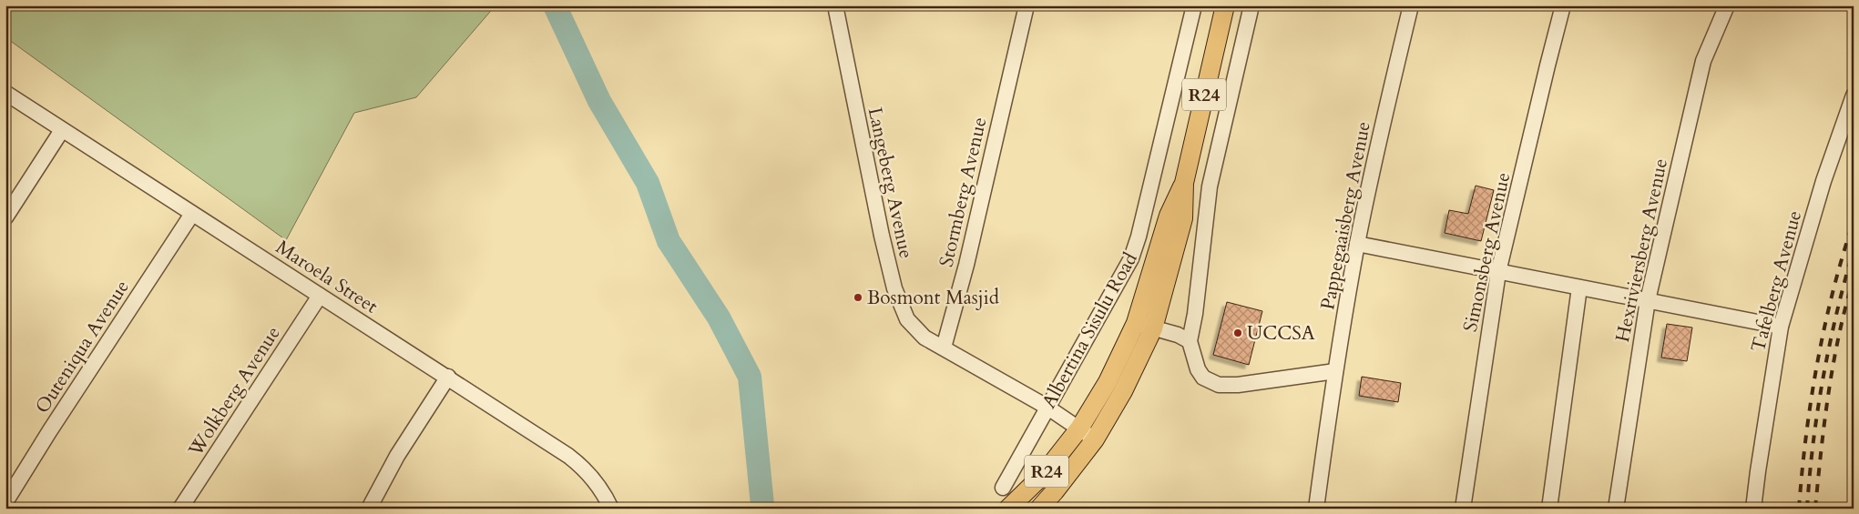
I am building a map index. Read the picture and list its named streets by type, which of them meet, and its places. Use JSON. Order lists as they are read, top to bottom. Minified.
{"streets":{"main road":["R24","Albertina Sisulu Road"],"street":["Langeberg Avenue","Stormberg Avenue","Pappegaaisberg Avenue","Hexriviersberg Avenue","Simonsberg Avenue","Maroela Street","Tafelberg Avenue","Outeniqua Avenue","Wolkberg Avenue"]},"crossings":[["Langeberg Avenue","Stormberg Avenue"],["Maroela Street","Outeniqua Avenue"],["Maroela Street","Wolkberg Avenue"]],"places":["Bosmont Masjid","UCCSA"]}
